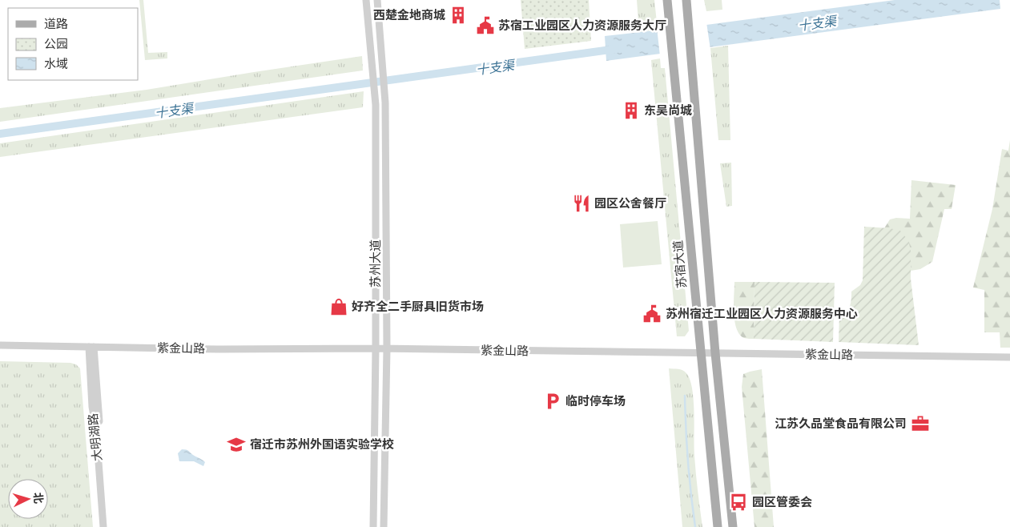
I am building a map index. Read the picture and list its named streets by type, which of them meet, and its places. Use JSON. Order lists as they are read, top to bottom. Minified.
{"streets":{"main road":["苏宿大道"],"street":["苏州大道","紫金山路","大明湖路"]},"crossings":[["苏州大道","紫金山路"],["苏宿大道","紫金山路"],["紫金山路","大明湖路"]],"water":["十支渠"],"places":{"building":["西楚金地商城","东吴尚城"],"public building":["苏宿工业园区人力资源服务大厅","苏州宿迁工业园区人力资源服务中心"],"restaurant":["园区公舍餐厅"],"shop":["好齐全二手厨具旧货市场"],"parking":["临时停车场"],"office":["江苏久品堂食品有限公司"],"school or university":["宿迁市苏州外国语实验学校"],"bus stop":["园区管委会"]},"legend":["道路","公园","水域"],"north":"right"}
